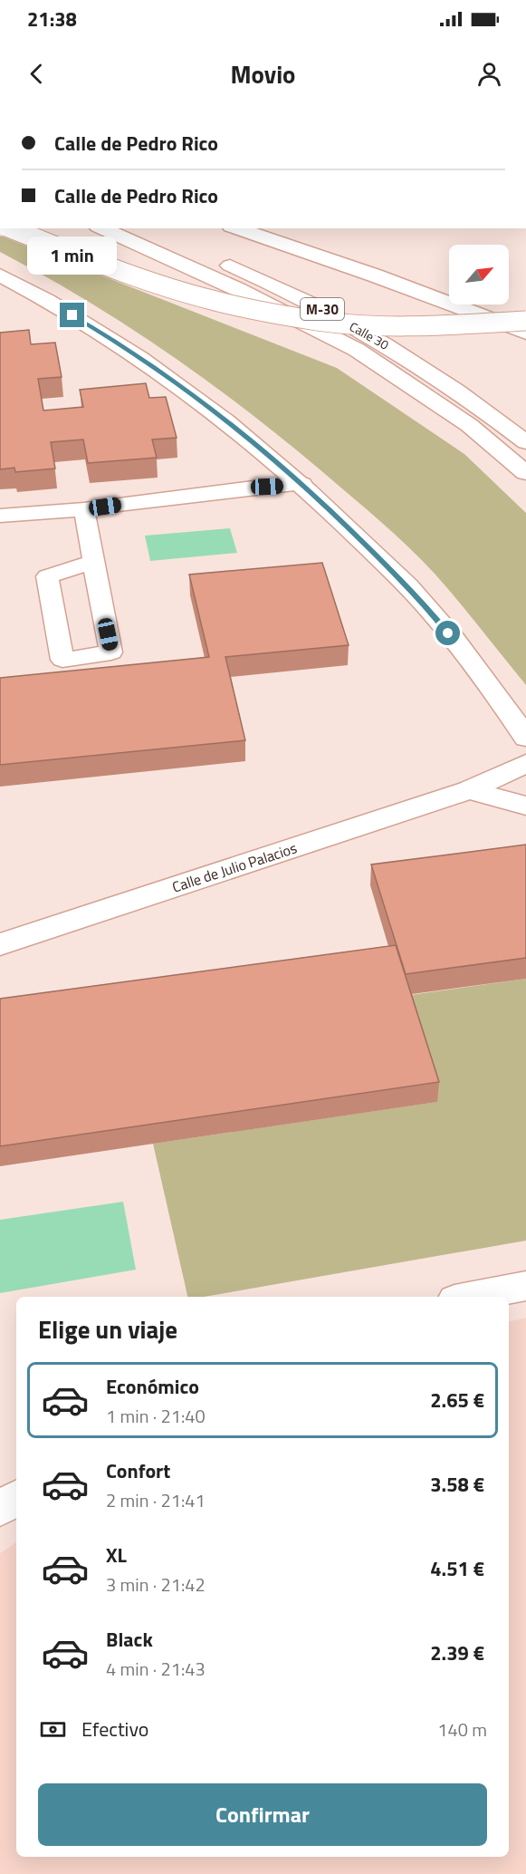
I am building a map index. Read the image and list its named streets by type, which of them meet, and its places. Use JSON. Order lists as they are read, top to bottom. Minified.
{"streets":{"main road":["M-30","Calle 30","Calle de Julio Palacios"]},"north":"top right","page":{"status":"21:38","header":"Movio","banner":["Calle de Pedro Rico","Calle de Pedro Rico"],"bubble":"1 min","heading":"Elige un viaje","list":[{"name":"Económico","note":"1 min · 21:40","value":"2.65 €"},{"name":"Confort","note":"2 min · 21:41","value":"3.58 €"},{"name":"XL","note":"3 min · 21:42","value":"4.51 €"},{"name":"Black","note":"4 min · 21:43","value":"2.39 €"}],"pay":["Efectivo","140 m"],"buttons":"Confirmar"}}
